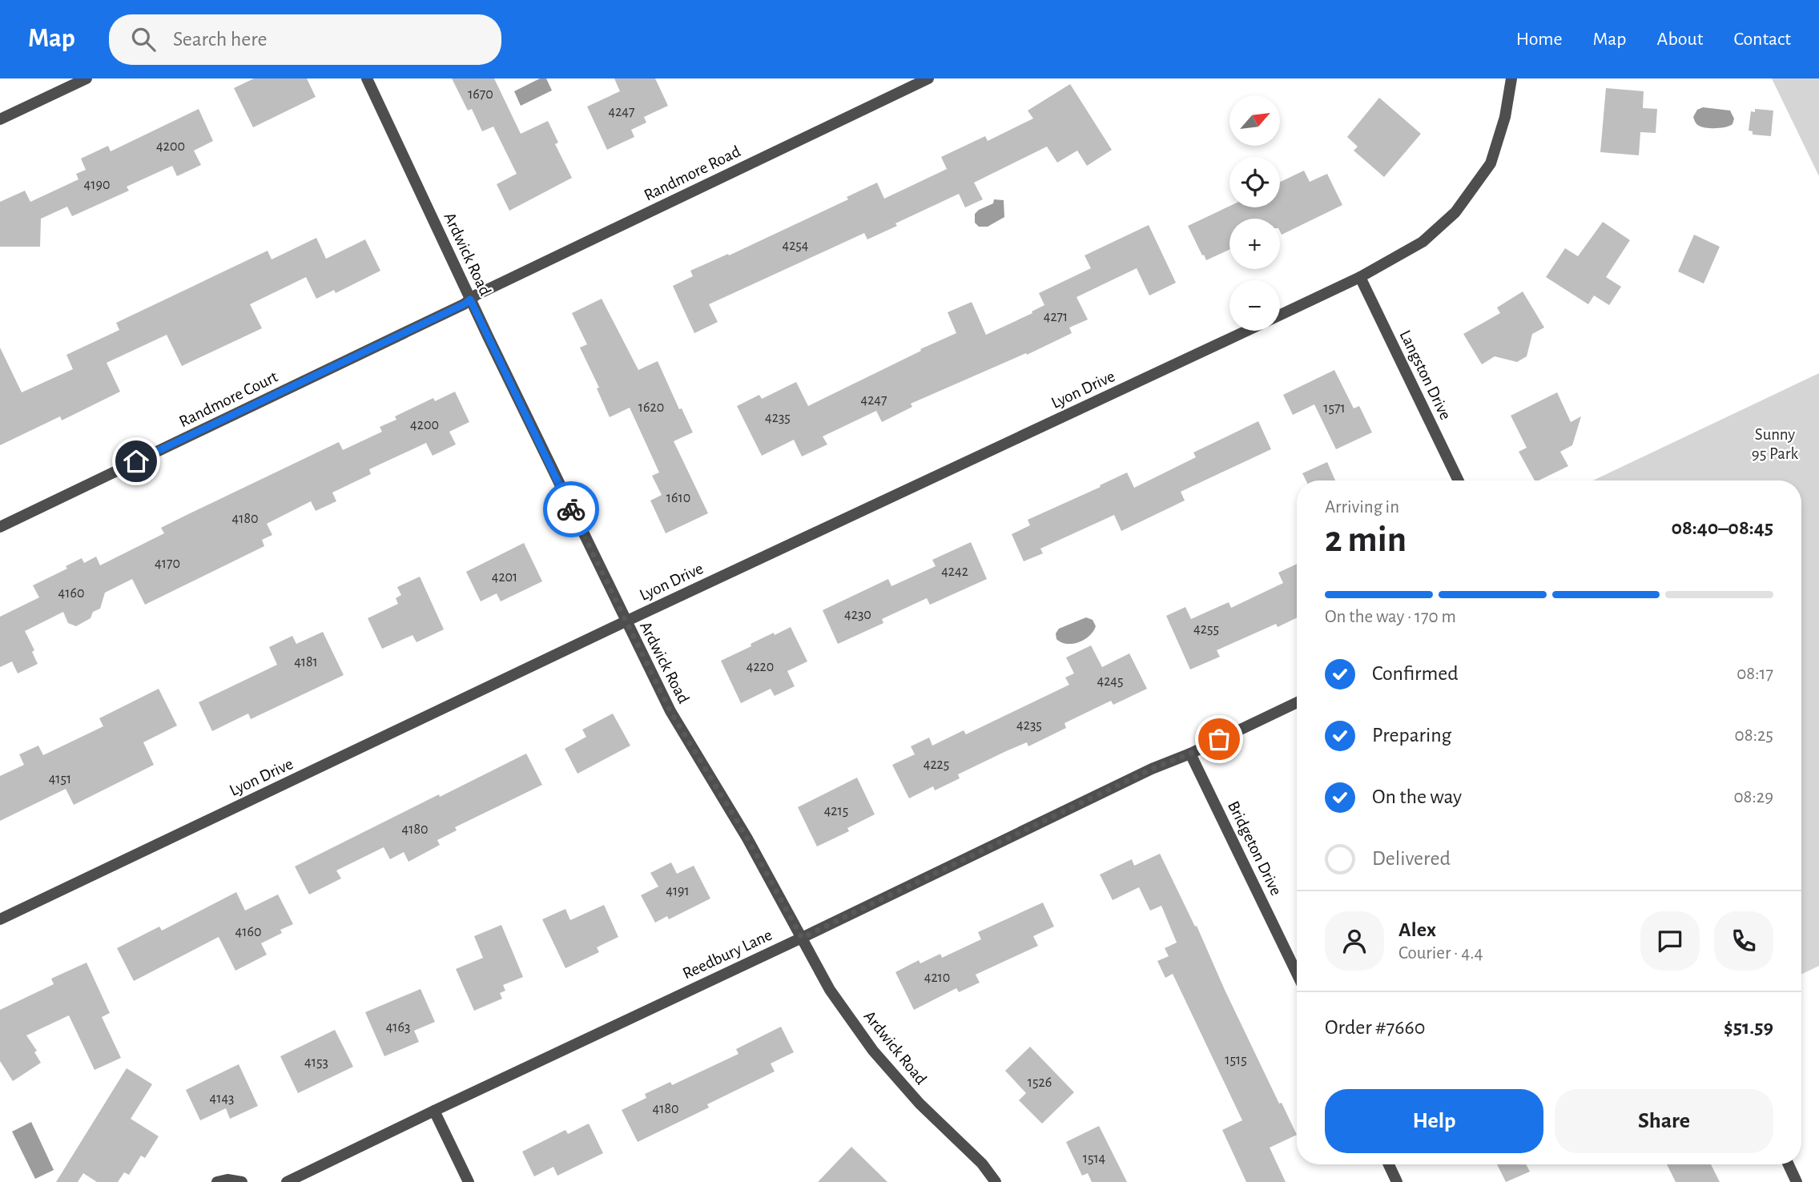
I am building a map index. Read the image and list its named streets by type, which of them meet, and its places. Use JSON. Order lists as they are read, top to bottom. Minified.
{"streets":{"street":["Randmore Road","Ardwick Road","Langston Drive","Lyon Drive","Randmore Court","Bridgeton Drive","Reedbury Lane"]},"crossings":[["Randmore Road","Ardwick Road"],["Randmore Road","Randmore Court"],["Ardwick Road","Lyon Drive"],["Ardwick Road","Randmore Court"],["Ardwick Road","Reedbury Lane"],["Langston Drive","Lyon Drive"],["Bridgeton Drive","Reedbury Lane"]],"parks":["Sunny 95 Park"],"house_numbers":["1670","4247","4200","4190","4254","4271","4247","1620","1571","4235","4200","1610","4180","4170","4242","4201","4160","4230","4255","4181","4220","4245","4235","4225","4151","4215","4180","4191","4160","4210","4163","1515","4153","1526","4143","4180","1514"],"north":"top right","page":{"header":"Map","search":"Search here","nav":["Home","Map","About","Contact"],"map_buttons":["+","−"],"heading":["2 min","Arriving in","08:40–08:45"],"panel":["Alex","Courier · 4.4","Order #7660","$51.59"],"bar":"On the way · 170 m","list":[["Confirmed","08:17"],["Preparing","08:25"],["On the way","08:29"],"Delivered"],"buttons":["Help","Share"]}}
